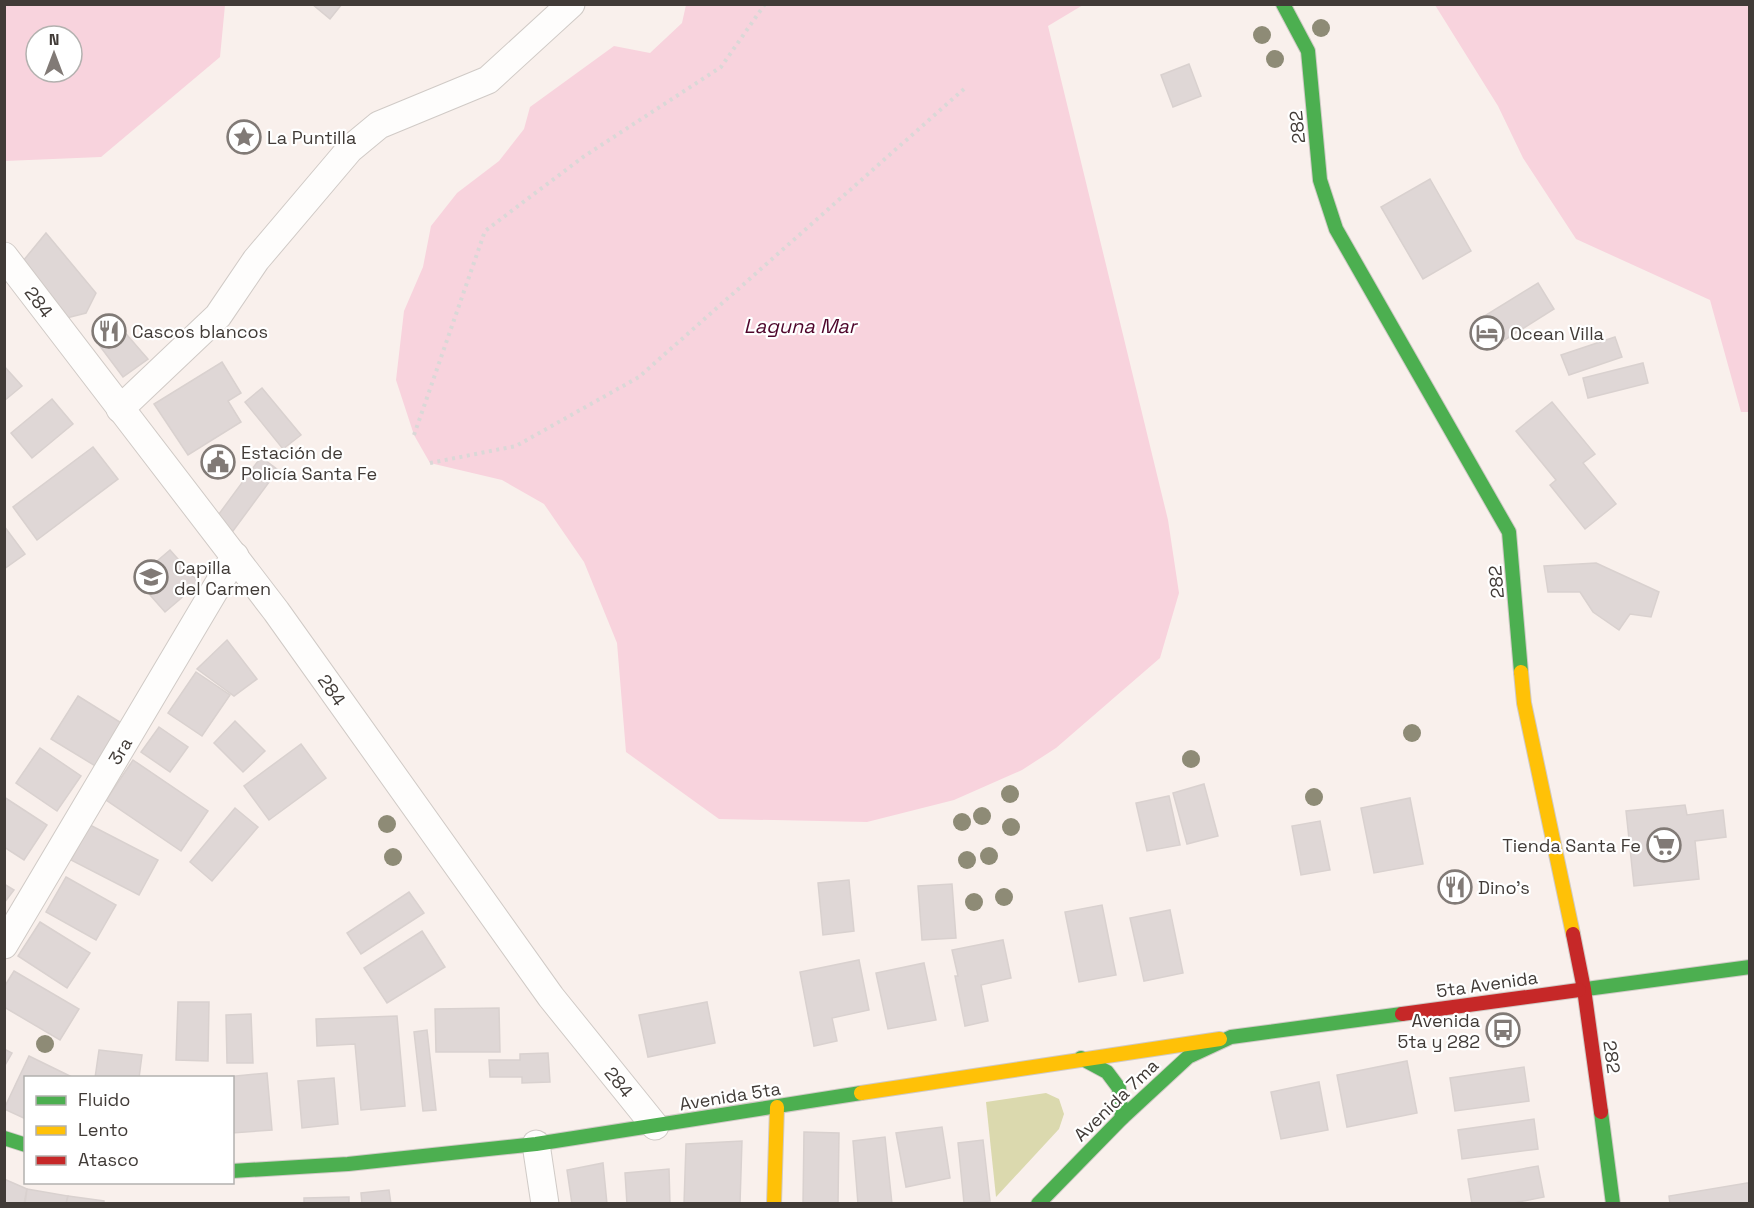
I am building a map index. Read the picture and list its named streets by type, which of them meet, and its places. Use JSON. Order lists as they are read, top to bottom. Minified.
{"streets":{"main road":["282","5ta Avenida","Avenida 5ta","Avenida 7ma"],"street":["284","3ra"]},"crossings":[["282","5ta Avenida"],["284","3ra"],["284","Avenida 5ta"],["5ta Avenida","Avenida 5ta"],["5ta Avenida","Avenida 7ma"],["Avenida 5ta","Avenida 7ma"]],"water":["Laguna Mar"],"places":{"place":["La Puntilla"],"restaurant":["Cascos blancos","Dino's"],"hotel":["Ocean Villa"],"public building":["Estación de Policía Santa Fe"],"school or university":["Capilla del Carmen"],"supermarket":["Tienda Santa Fe"],"bus stop":["Avenida 5ta y 282"]},"legend":["Fluido","Lento","Atasco"],"north":"top"}
